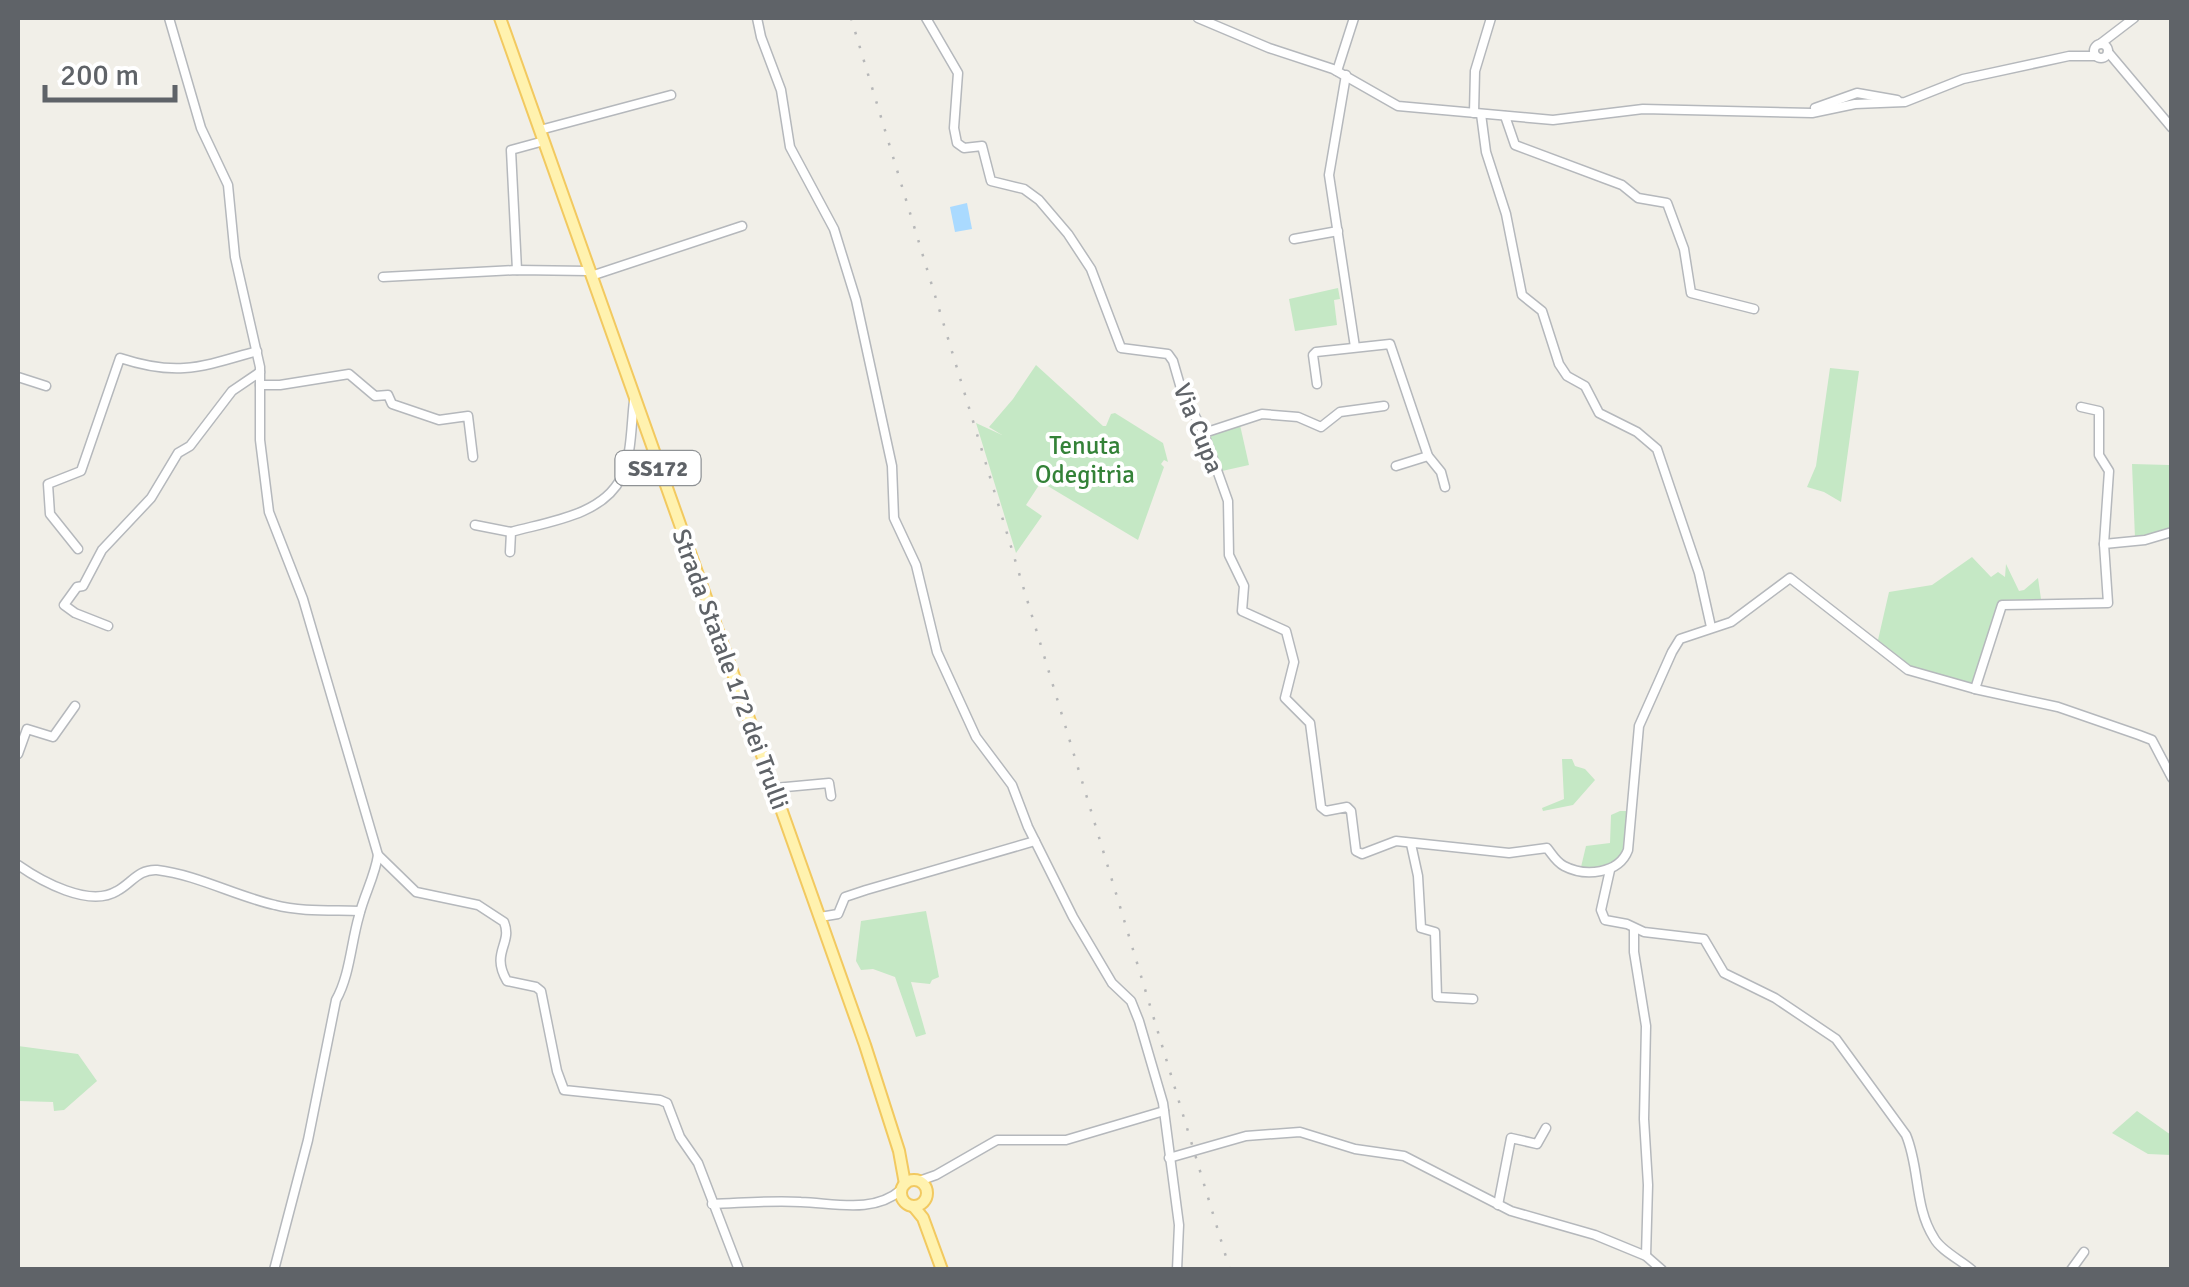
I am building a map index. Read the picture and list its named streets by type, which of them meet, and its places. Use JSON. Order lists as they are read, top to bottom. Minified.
{"streets":{"main road":["SS172","Strada Statale 172 dei Trulli"],"street":["Via Cupa"]},"parks":["Tenuta Odegitria"],"scale_bar":"200 m"}
